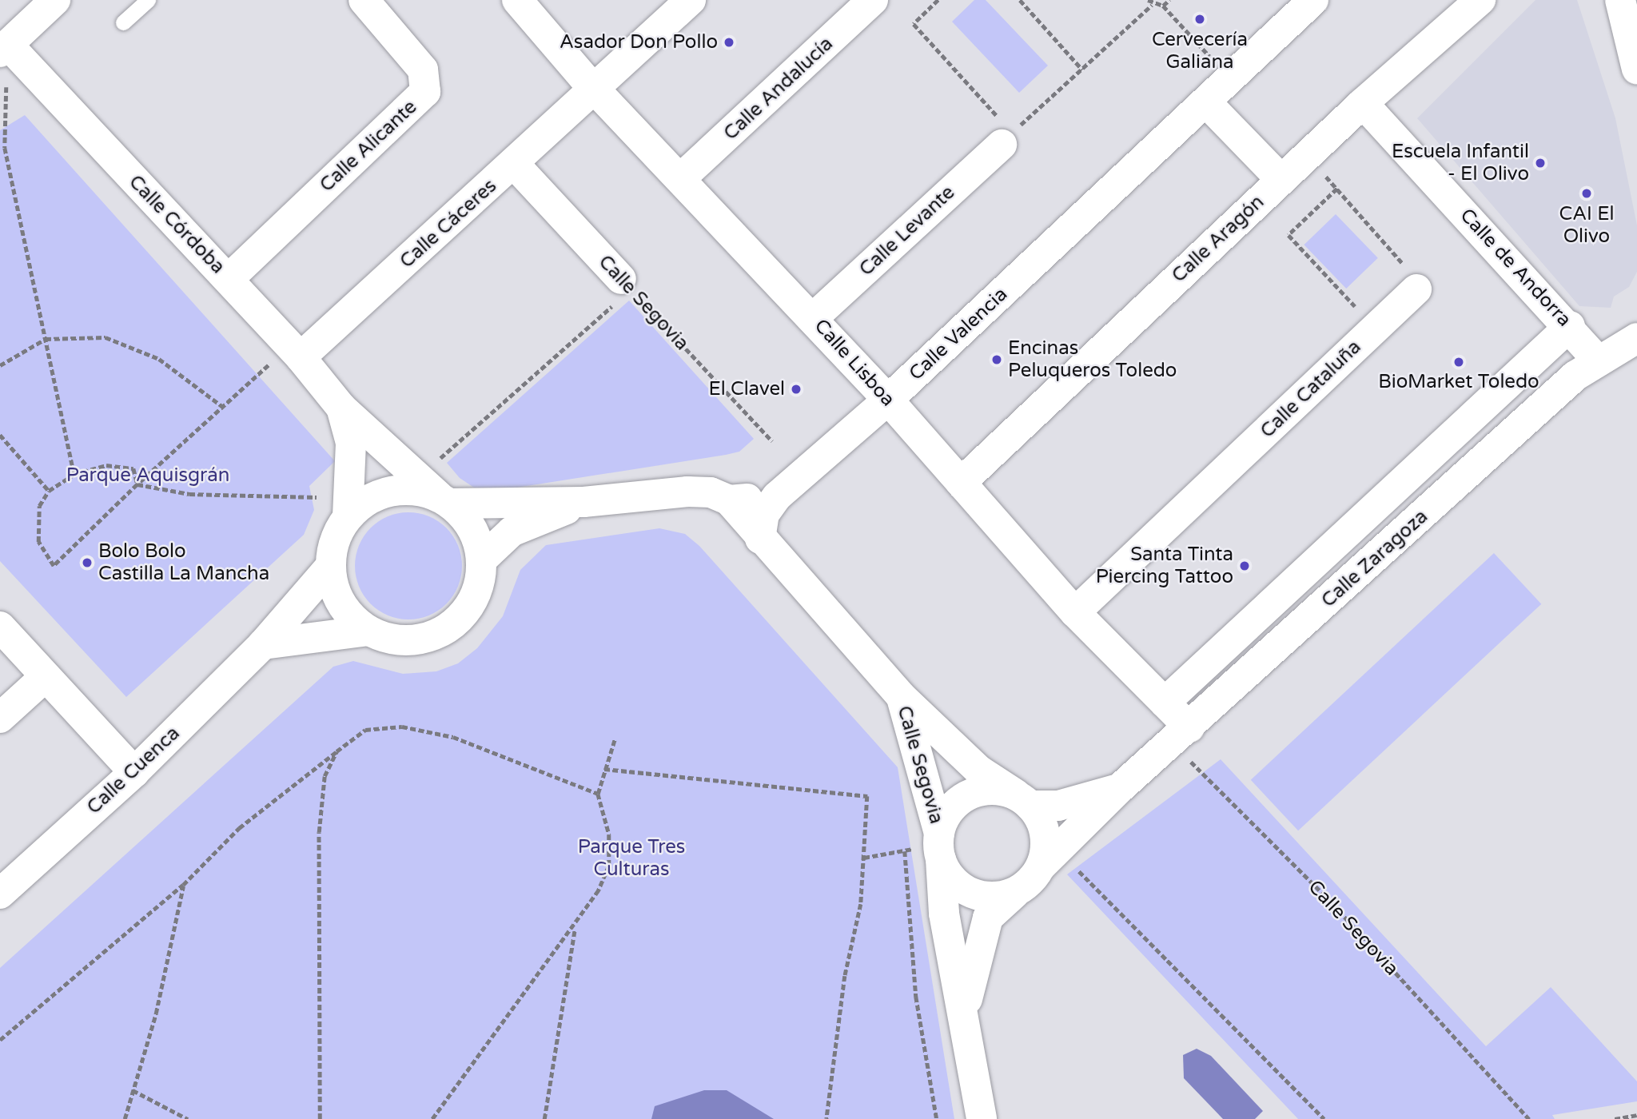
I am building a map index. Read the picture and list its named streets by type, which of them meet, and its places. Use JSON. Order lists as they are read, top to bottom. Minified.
{"streets":{"street":["Calle Andalucía","Calle Alicante","Calle Cáceres","Calle Córdoba","Calle Levante","Calle Aragón","Calle de Andorra","Calle Segovia","Calle Valencia","Calle Lisboa","Calle Cataluña","Calle Zaragoza","Calle Cuenca"]},"crossings":[["Calle Andalucía","Calle Lisboa"],["Calle Alicante","Calle Córdoba"],["Calle Cáceres","Calle Córdoba"],["Calle Cáceres","Calle Segovia"],["Calle Cáceres","Calle Lisboa"],["Calle Córdoba","Calle Cuenca"],["Calle Levante","Calle Lisboa"],["Calle Aragón","Calle de Andorra"],["Calle Aragón","Calle Lisboa"],["Calle de Andorra","Calle Zaragoza"],["Calle Segovia","Calle Lisboa"],["Calle Segovia","Calle Zaragoza"],["Calle Valencia","Calle Lisboa"],["Calle Lisboa","Calle Cataluña"],["Calle Lisboa","Calle Zaragoza"]],"parks":["Parque Aquisgrán","Parque Tres Culturas"],"places":["Cervecería Galiana","Asador Don Pollo","Escuela Infantil - El Olivo","CAI El Olivo","Encinas Peluqueros Toledo","BioMarket Toledo","El Clavel","Bolo Bolo Castilla La Mancha","Santa Tinta Piercing Tattoo"]}
